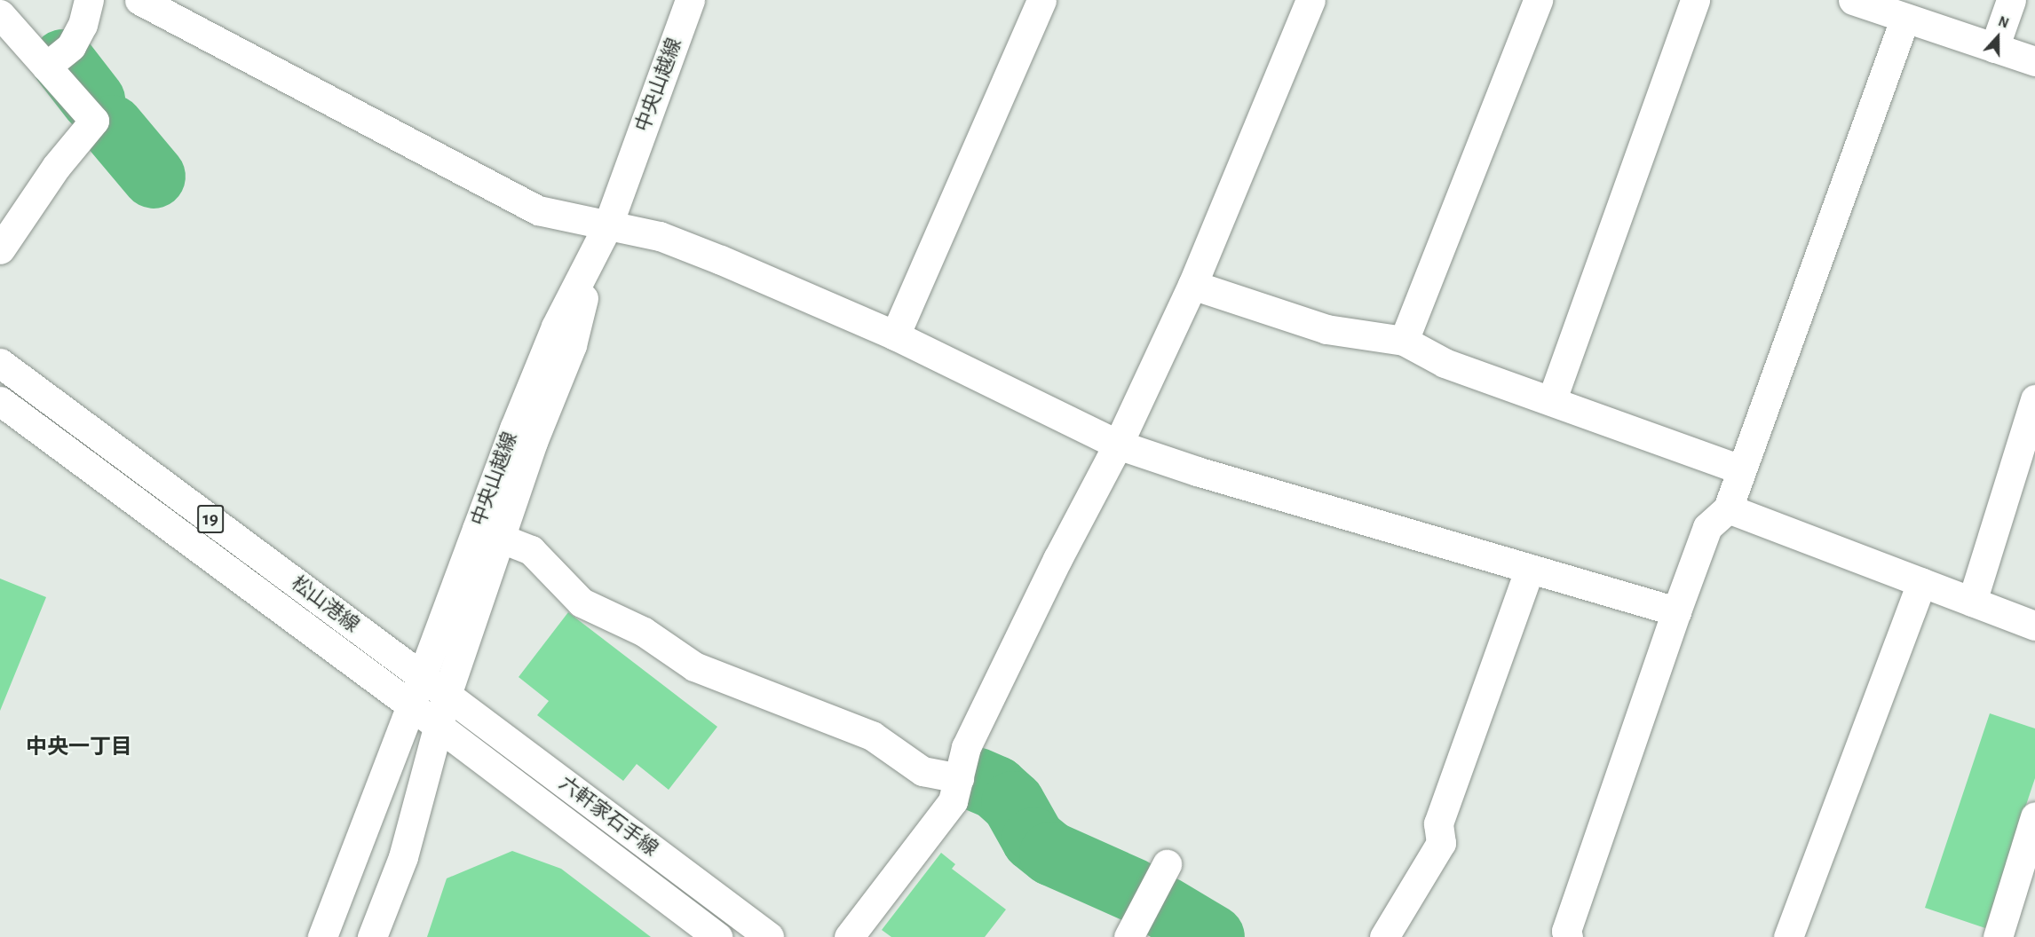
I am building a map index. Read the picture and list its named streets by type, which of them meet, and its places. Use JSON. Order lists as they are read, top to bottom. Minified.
{"streets":{"street":["中央山越線","19","松山港線","六軒家石手線"]},"crossings":[["中央山越線","松山港線"],["中央山越線","六軒家石手線"],["松山港線","六軒家石手線"]],"districts":["中央一丁目"],"north":"top"}
